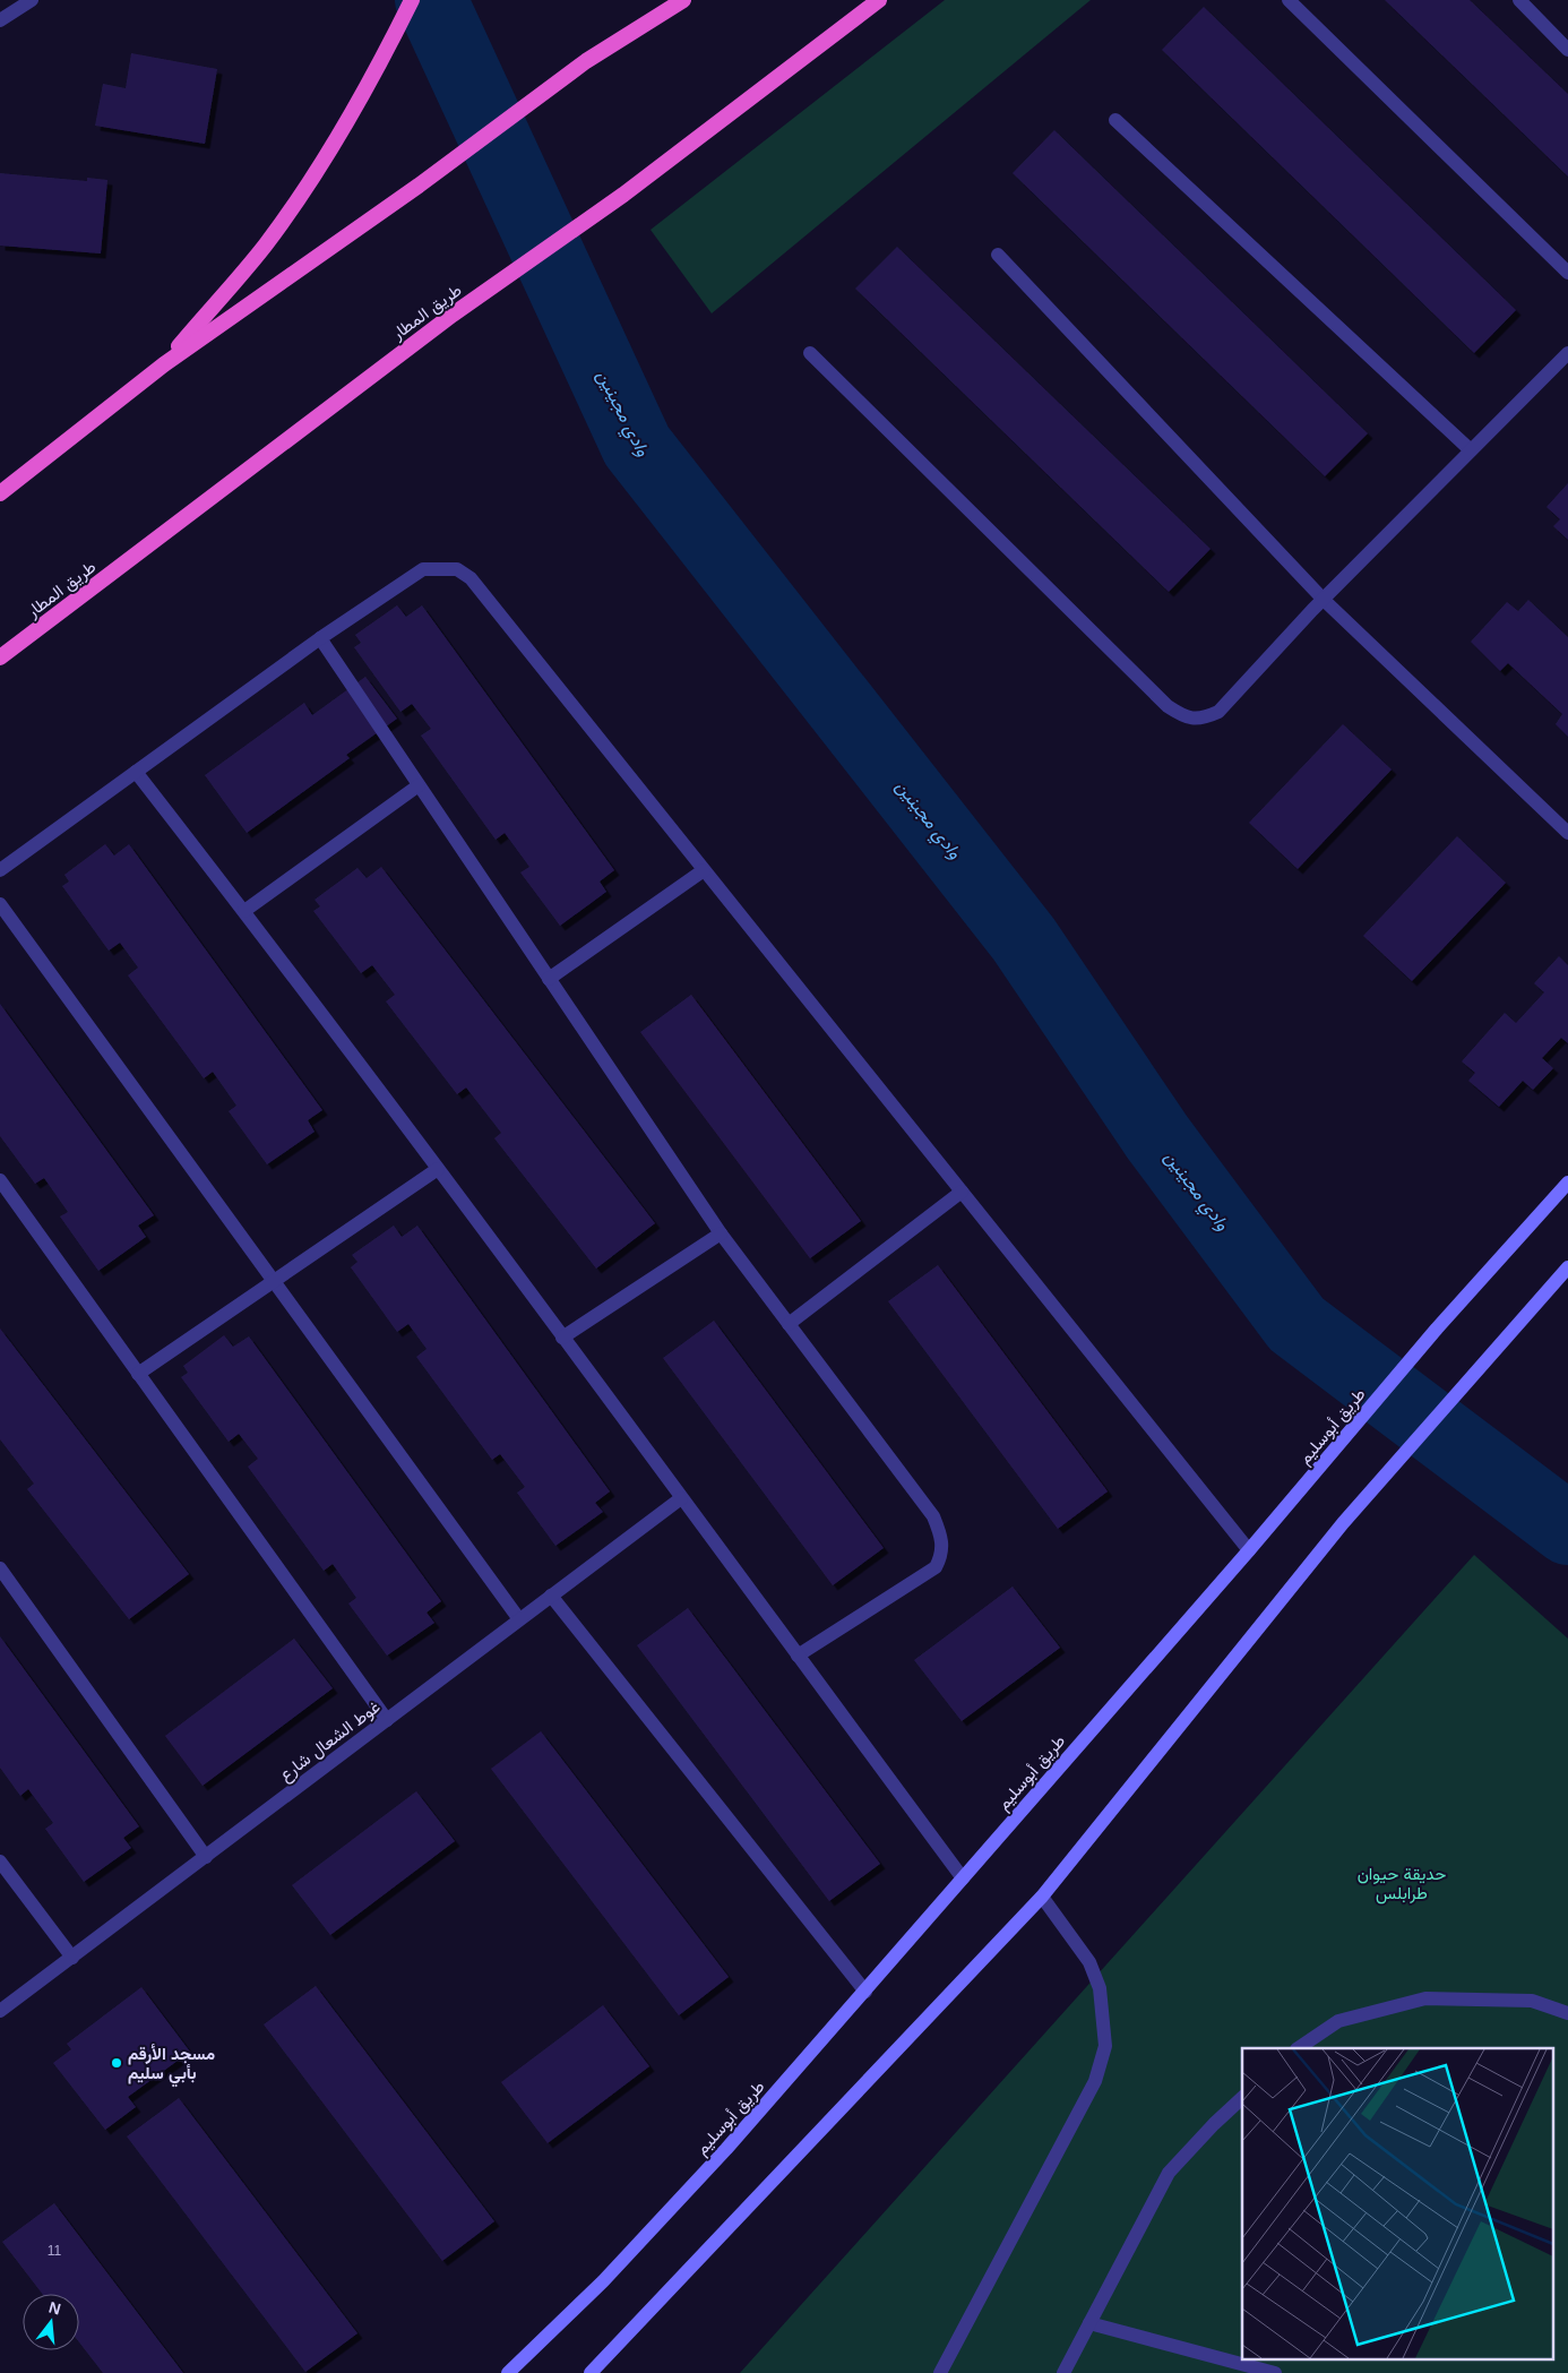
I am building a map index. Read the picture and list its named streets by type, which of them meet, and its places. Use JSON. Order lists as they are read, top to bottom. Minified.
{"streets":{"highway":["طريق المطار"],"main road":["طريق أبوسليم"],"street":["غوط الشعال شارع"]},"water":["وادي مجينين"],"parks":["حديقة حيوان طرابلس"],"places":["مسجد الأرقم بأبي سليم"],"house_numbers":["11"],"north":"top"}
